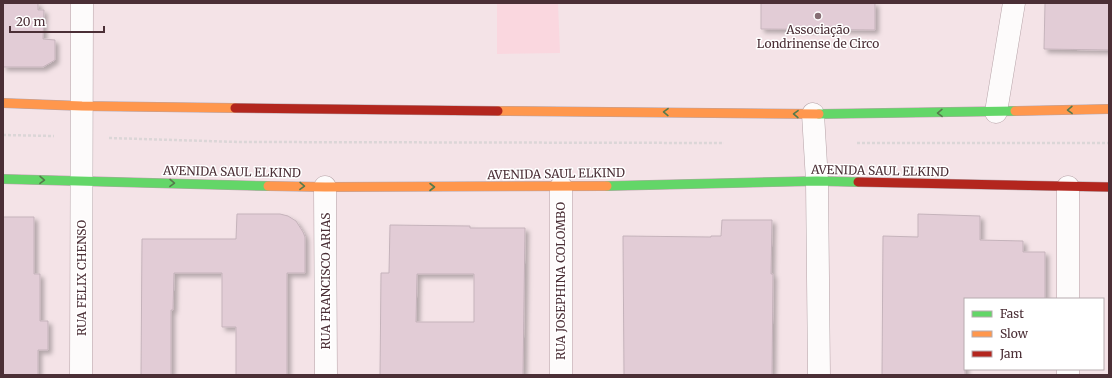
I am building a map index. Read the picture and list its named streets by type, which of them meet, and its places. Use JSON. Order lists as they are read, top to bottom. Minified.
{"streets":{"main road":["AVENIDA SAUL ELKIND"],"street":["RUA FELIX CHENSO","RUA FRANCISCO ARIAS","RUA JOSEPHINA COLOMBO"]},"crossings":[["AVENIDA SAUL ELKIND","RUA FELIX CHENSO"],["AVENIDA SAUL ELKIND","RUA FRANCISCO ARIAS"],["AVENIDA SAUL ELKIND","RUA JOSEPHINA COLOMBO"]],"places":["Associação Londrinense de Circo"],"legend":["Fast","Slow","Jam"],"scale_bar":"20 m"}
